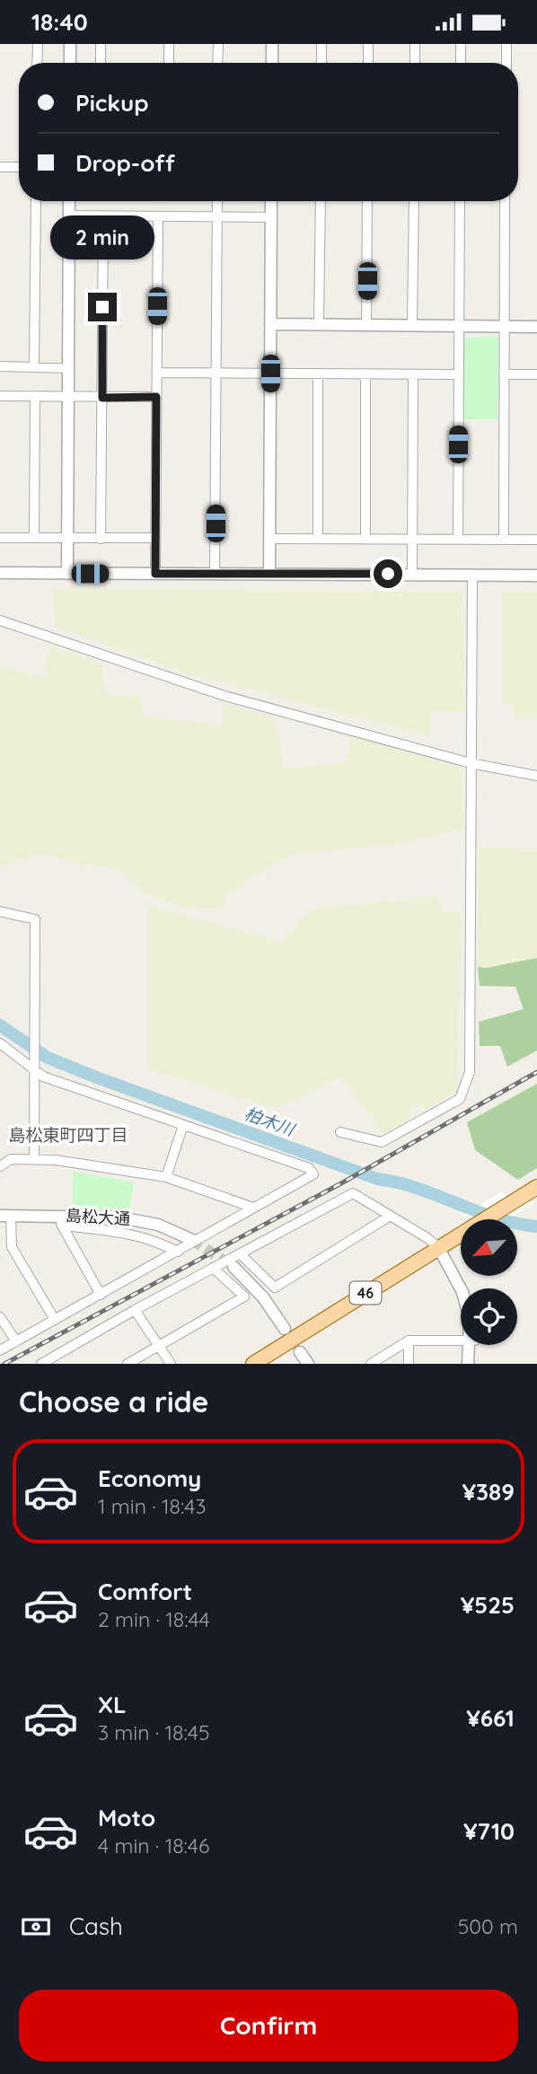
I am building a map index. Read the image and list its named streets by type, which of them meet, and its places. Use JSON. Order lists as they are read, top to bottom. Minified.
{"streets":{"main road":["46"],"street":["島松大通"]},"districts":["島松東町四丁目"],"water":["柏木川"],"north":"bottom left","page":{"status":"18:40","banner":["Pickup","Drop-off"],"bubble":"2 min","heading":"Choose a ride","list":[{"name":"Economy","note":"1 min · 18:43","value":"¥389"},{"name":"Comfort","note":"2 min · 18:44","value":"¥525"},{"name":"XL","note":"3 min · 18:45","value":"¥661"},{"name":"Moto","note":"4 min · 18:46","value":"¥710"}],"pay":["Cash","500 m"],"buttons":"Confirm"}}
